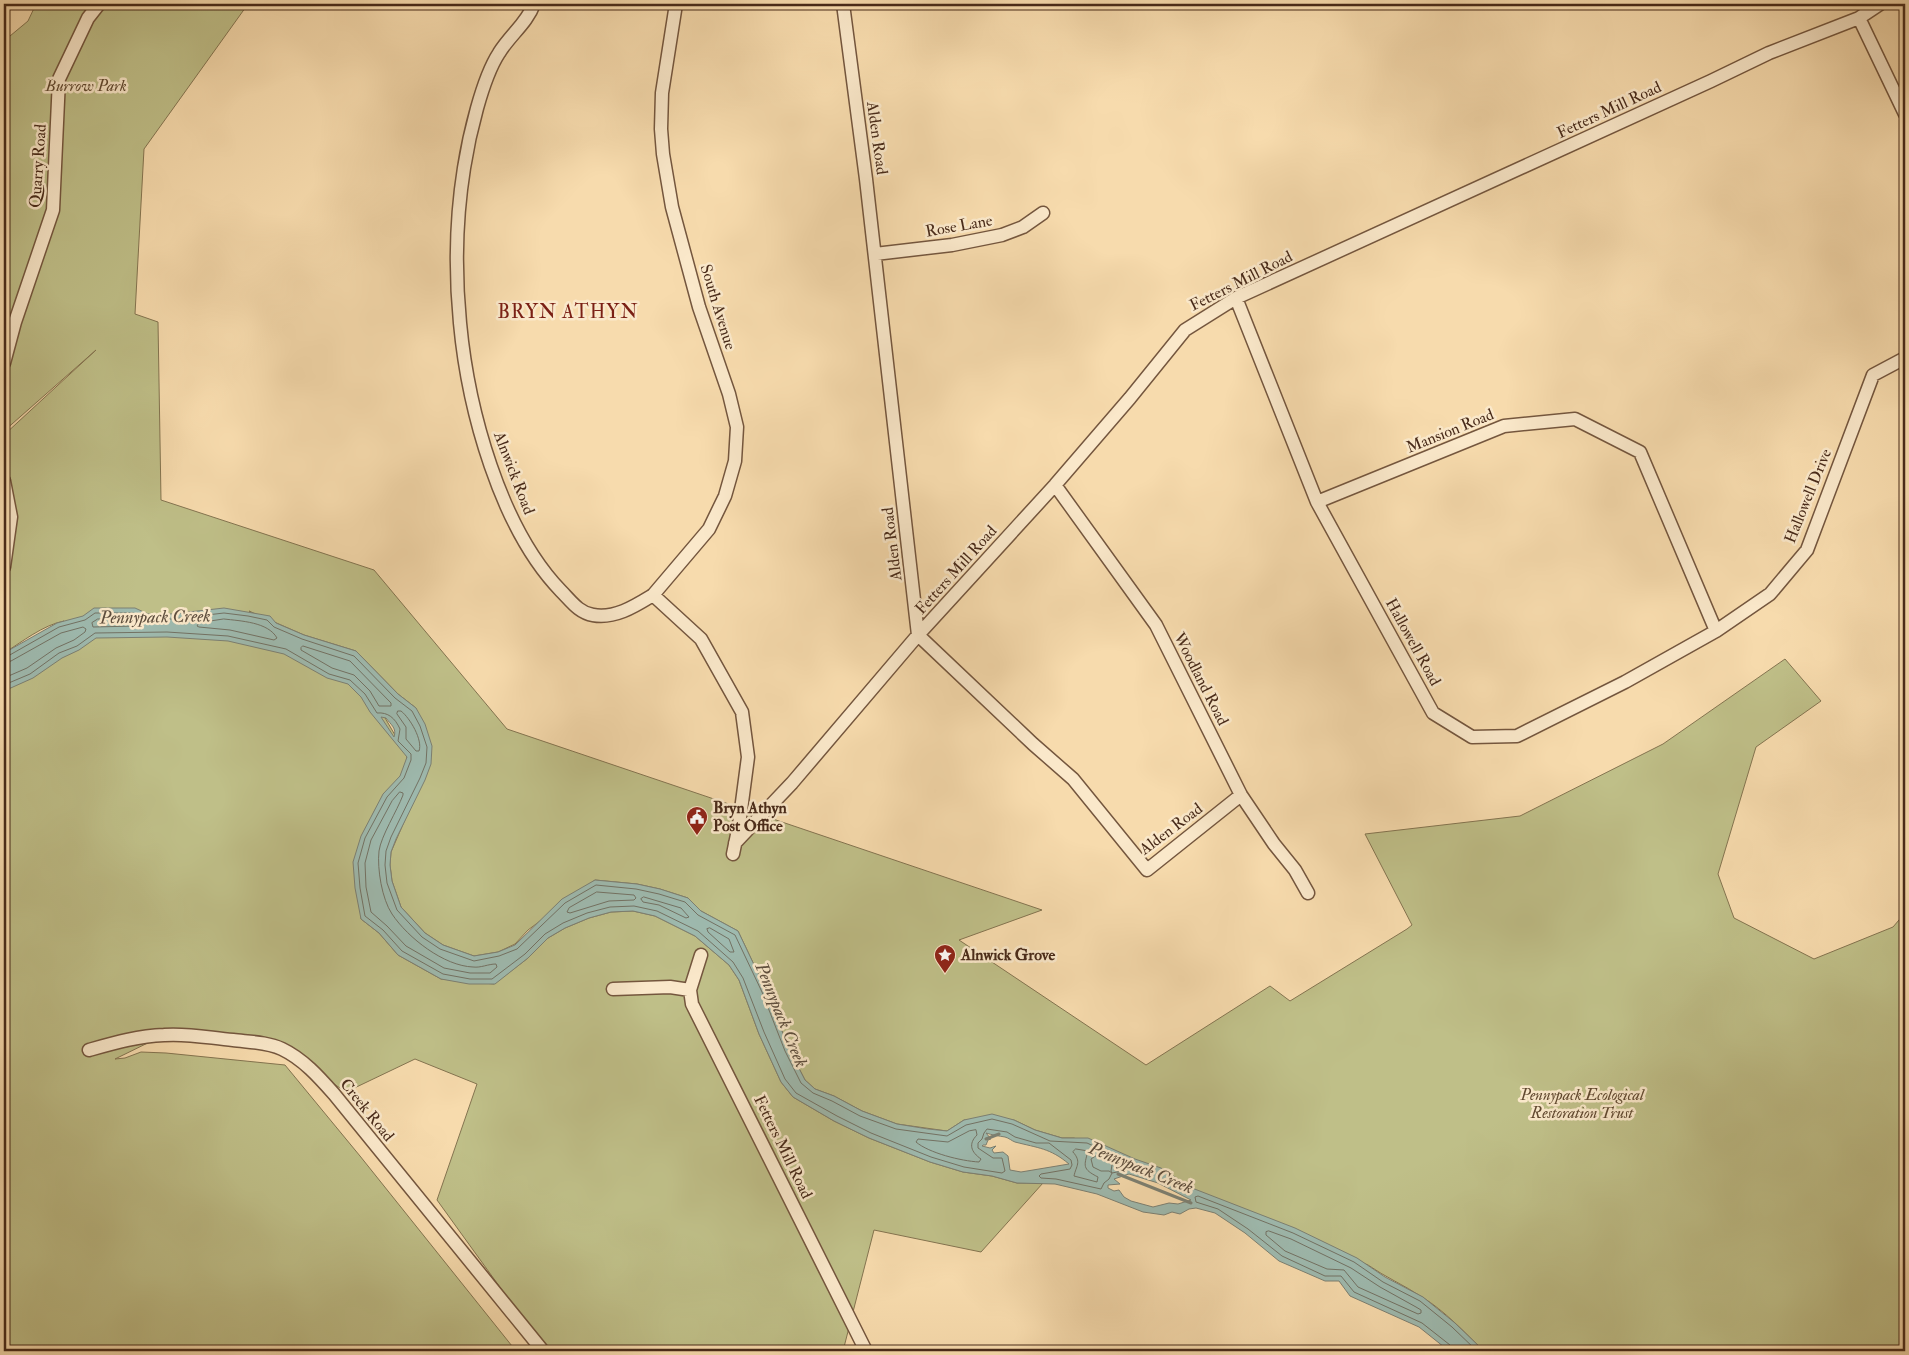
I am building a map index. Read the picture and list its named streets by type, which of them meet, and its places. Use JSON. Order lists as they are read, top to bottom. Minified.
{"streets":{"street":["Fetters Mill Road","Alden Road","Quarry Road","Rose Lane","South Avenue","Mansion Road","Alnwick Road","Hallowell Drive","Hallowell Road","Woodland Road","Creek Road"]},"crossings":[["Fetters Mill Road","Alden Road"],["Fetters Mill Road","South Avenue"],["Fetters Mill Road","Alnwick Road"],["Fetters Mill Road","Hallowell Road"],["Fetters Mill Road","Woodland Road"],["Alden Road","Rose Lane"],["Alden Road","Woodland Road"],["South Avenue","Alnwick Road"],["Mansion Road","Hallowell Drive"],["Mansion Road","Hallowell Road"],["Hallowell Drive","Hallowell Road"]],"districts":["BRYN ATHYN"],"water":["Pennypack Creek"],"parks":["Burrow Park","Pennypack Ecological Restoration Trust"],"places":{"public building":["Bryn Athyn Post Office"],"place":["Alnwick Grove"]}}
